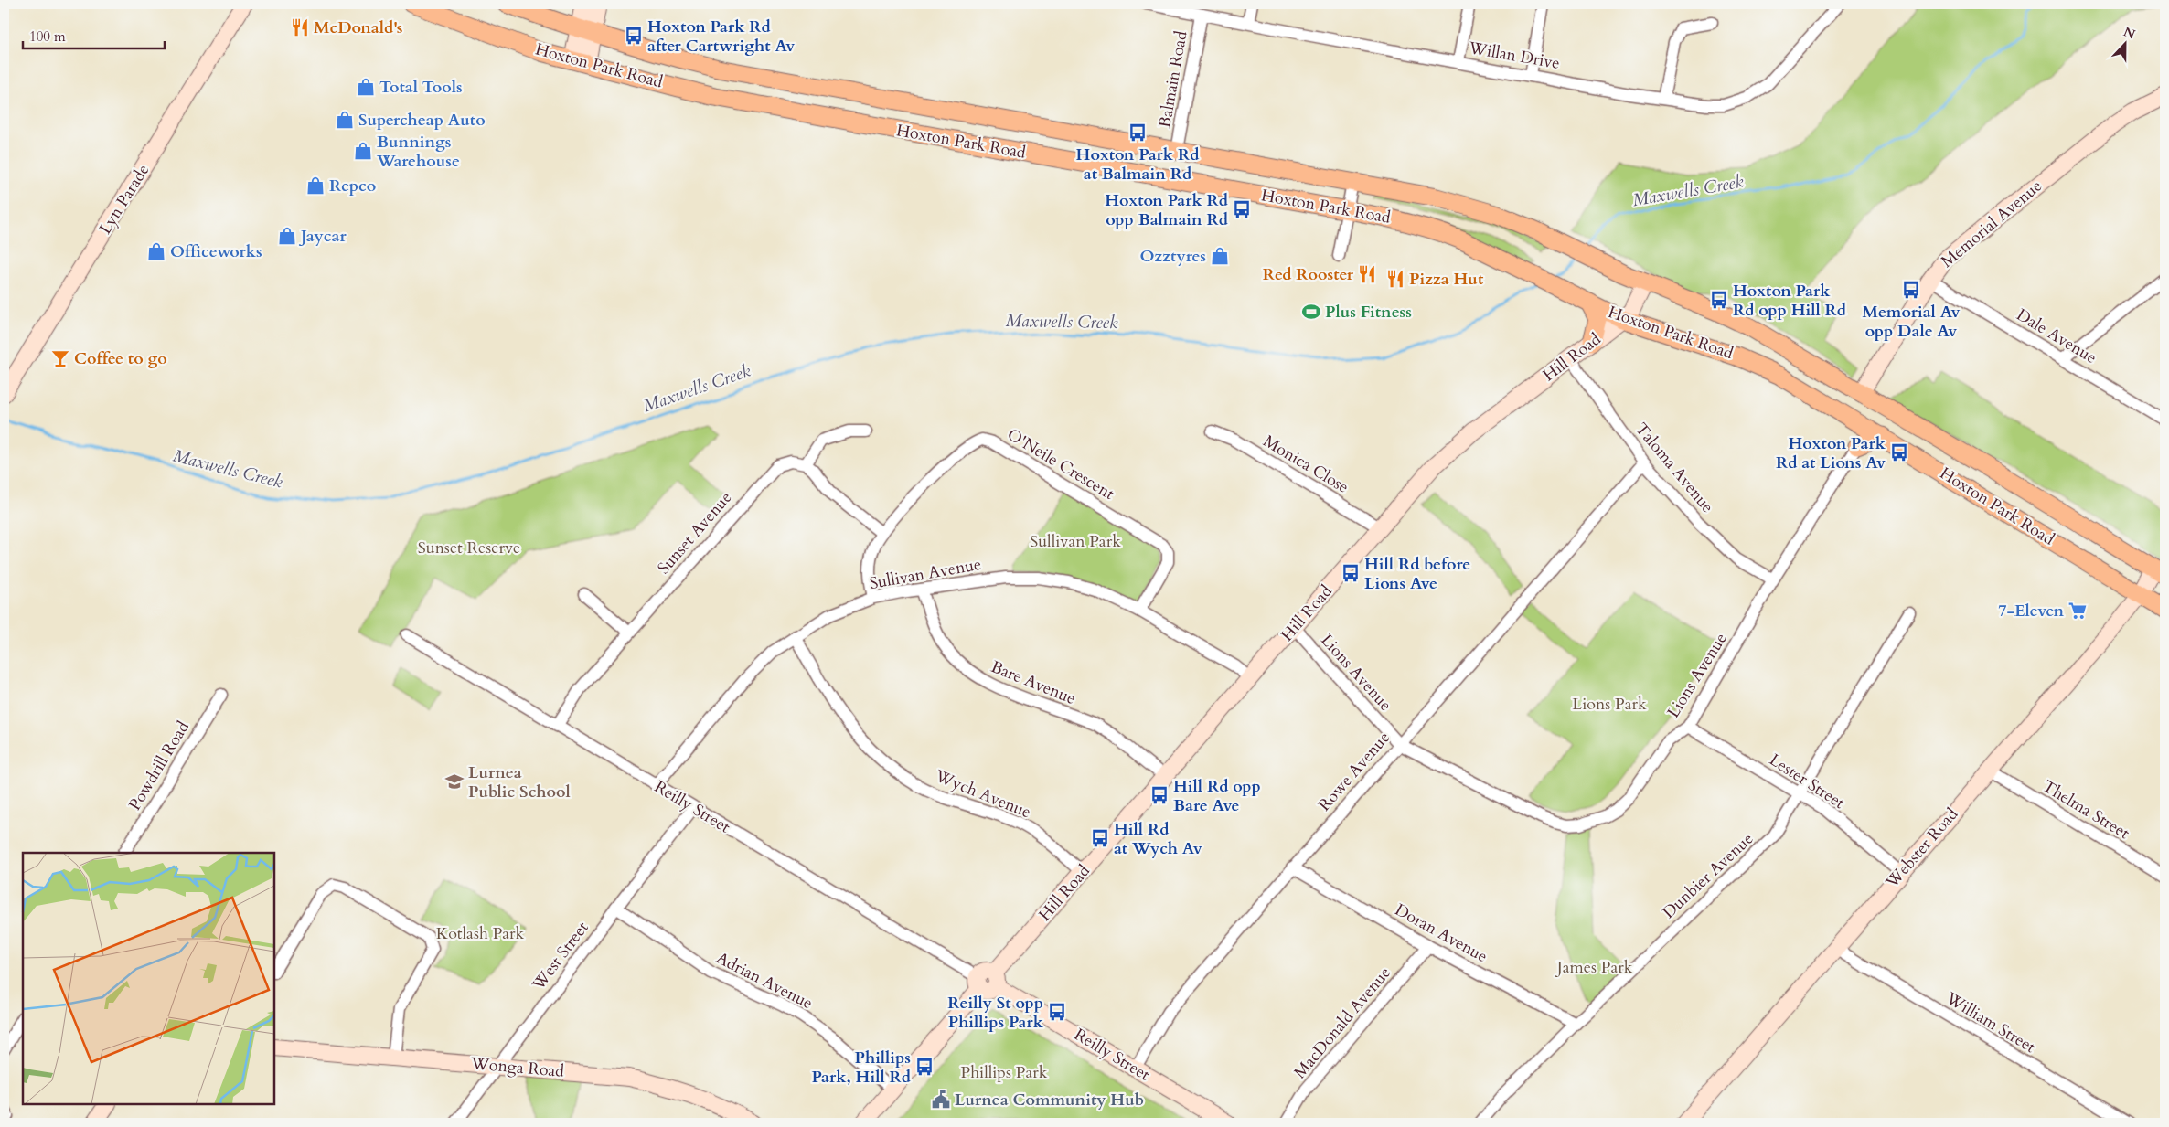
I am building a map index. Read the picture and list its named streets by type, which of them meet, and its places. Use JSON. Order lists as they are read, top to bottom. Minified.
{"streets":{"main road":["Hoxton Park Road"],"street":["Willan Drive","Balmain Road","Lyn Parade","Memorial Avenue","Dale Avenue","Hill Road","O'Neile Crescent","Monica Close","Taloma Avenue","Sunset Avenue","Sullivan Avenue","Lions Avenue","Bare Avenue","Powdrill Road","Rowe Avenue","Lester Street","Wych Avenue","Reilly Street","Thelma Street","Webster Road","Dunbier Avenue","Doran Avenue","West Street","Adrian Avenue","MacDonald Avenue","William Street","Wonga Road"]},"crossings":[["Willan Drive","Balmain Road"],["Hoxton Park Road","Balmain Road"],["Hoxton Park Road","Memorial Avenue"],["Hoxton Park Road","Hill Road"],["Hoxton Park Road","Webster Road"],["Memorial Avenue","Dale Avenue"],["Hill Road","Monica Close"],["Hill Road","Taloma Avenue"],["Hill Road","Sullivan Avenue"],["Hill Road","Lions Avenue"],["Hill Road","Bare Avenue"],["Hill Road","Wych Avenue"],["Hill Road","Reilly Street"],["Hill Road","Adrian Avenue"],["O'Neile Crescent","Sullivan Avenue"],["Taloma Avenue","Lions Avenue"],["Taloma Avenue","Rowe Avenue"],["Sunset Avenue","Reilly Street"],["Sullivan Avenue","Bare Avenue"],["Sullivan Avenue","Wych Avenue"],["Sullivan Avenue","Reilly Street"],["Lions Avenue","Rowe Avenue"],["Lions Avenue","Lester Street"],["Rowe Avenue","Reilly Street"],["Rowe Avenue","Doran Avenue"],["Lester Street","Webster Road"],["Lester Street","Dunbier Avenue"],["Reilly Street","West Street"],["Thelma Street","Webster Road"],["Webster Road","William Street"],["Dunbier Avenue","Doran Avenue"],["Doran Avenue","MacDonald Avenue"],["West Street","Adrian Avenue"],["West Street","Wonga Road"]],"water":["Maxwells Creek"],"parks":["Sullivan Park","Sunset Reserve","Lions Park","Kotlash Park","James Park","Phillips Park"],"places":{"restaurant":["McDonald's","Red Rooster","Pizza Hut"],"bus stop":["Hoxton Park Rd after Cartwright Av","Hoxton Park Rd at Balmain Rd","Hoxton Park Rd opp Balmain Rd","Memorial Av opp Dale Av","Hoxton Park Rd opp Hill Rd","Hoxton Park Rd at Lions Av","Hill Rd before Lions Ave","Hill Rd opp Bare Ave","Hill Rd at Wych Av","Reilly St opp Phillips Park","Phillips Park, Hill Rd"],"shop":["Total Tools","Supercheap Auto","Bunnings Warehouse","Repco","Jaycar","Officeworks","Ozztyres"],"sports":["Plus Fitness"],"bar":["Coffee to go"],"supermarket":["7-Eleven"],"school or university":["Lurnea Public School"],"public building":["Lurnea Community Hub"]},"scale_bar":"100 m","north":"top"}
